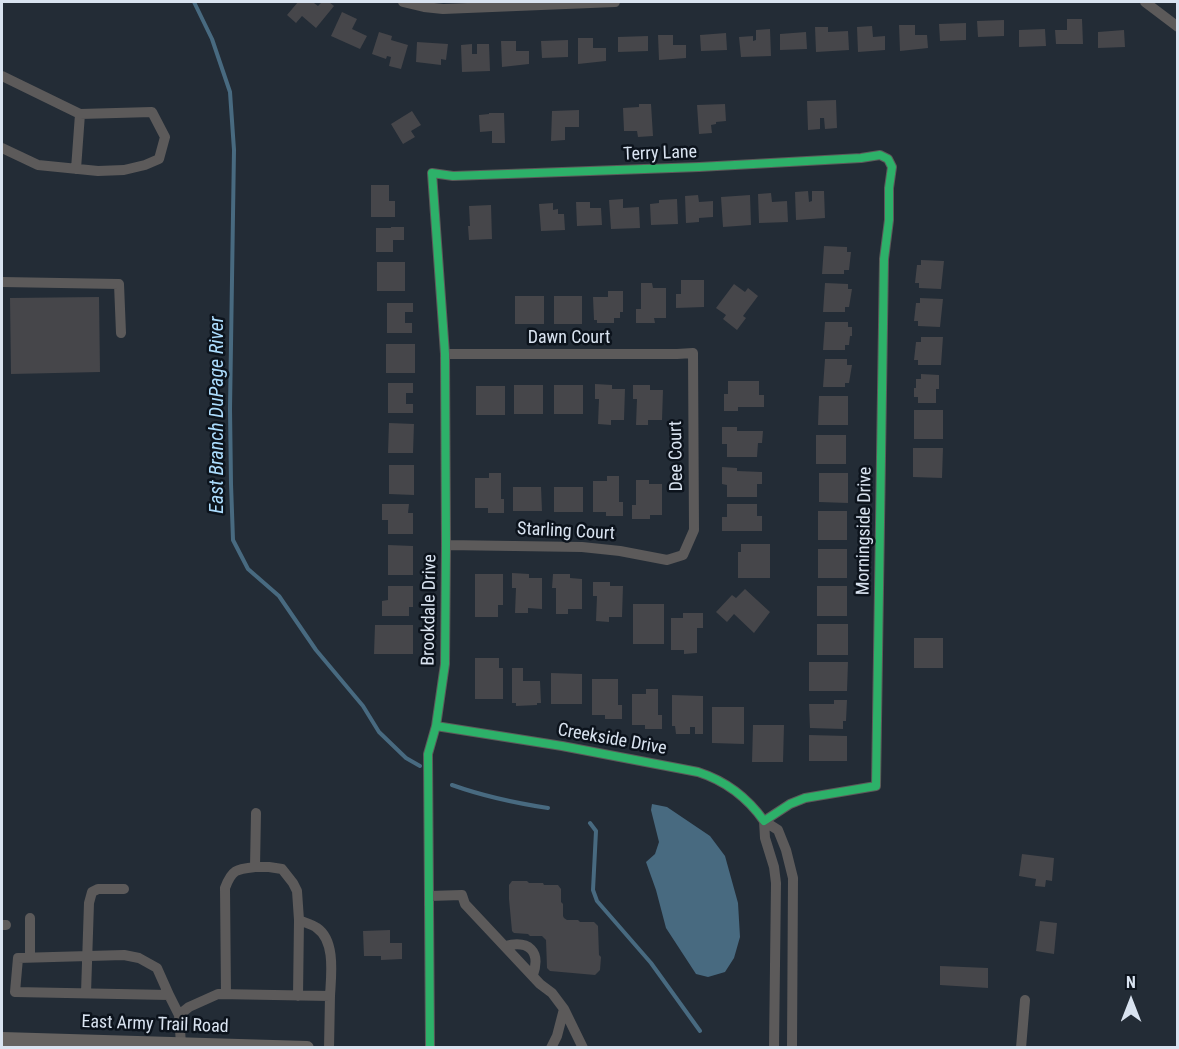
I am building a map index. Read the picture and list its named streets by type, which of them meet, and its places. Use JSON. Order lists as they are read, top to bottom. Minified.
{"streets":{"main road":["East Army Trail Road"],"street":["Terry Lane","Dawn Court","Dee Court","Morningside Drive","Starling Court","Brookdale Drive","Creekside Drive"]},"crossings":[["Terry Lane","Morningside Drive"],["Terry Lane","Brookdale Drive"],["Dawn Court","Dee Court"],["Dawn Court","Brookdale Drive"],["Dee Court","Starling Court"],["Morningside Drive","Creekside Drive"],["Starling Court","Brookdale Drive"],["Brookdale Drive","Creekside Drive"]],"water":["East Branch DuPage River"],"north":"top"}
